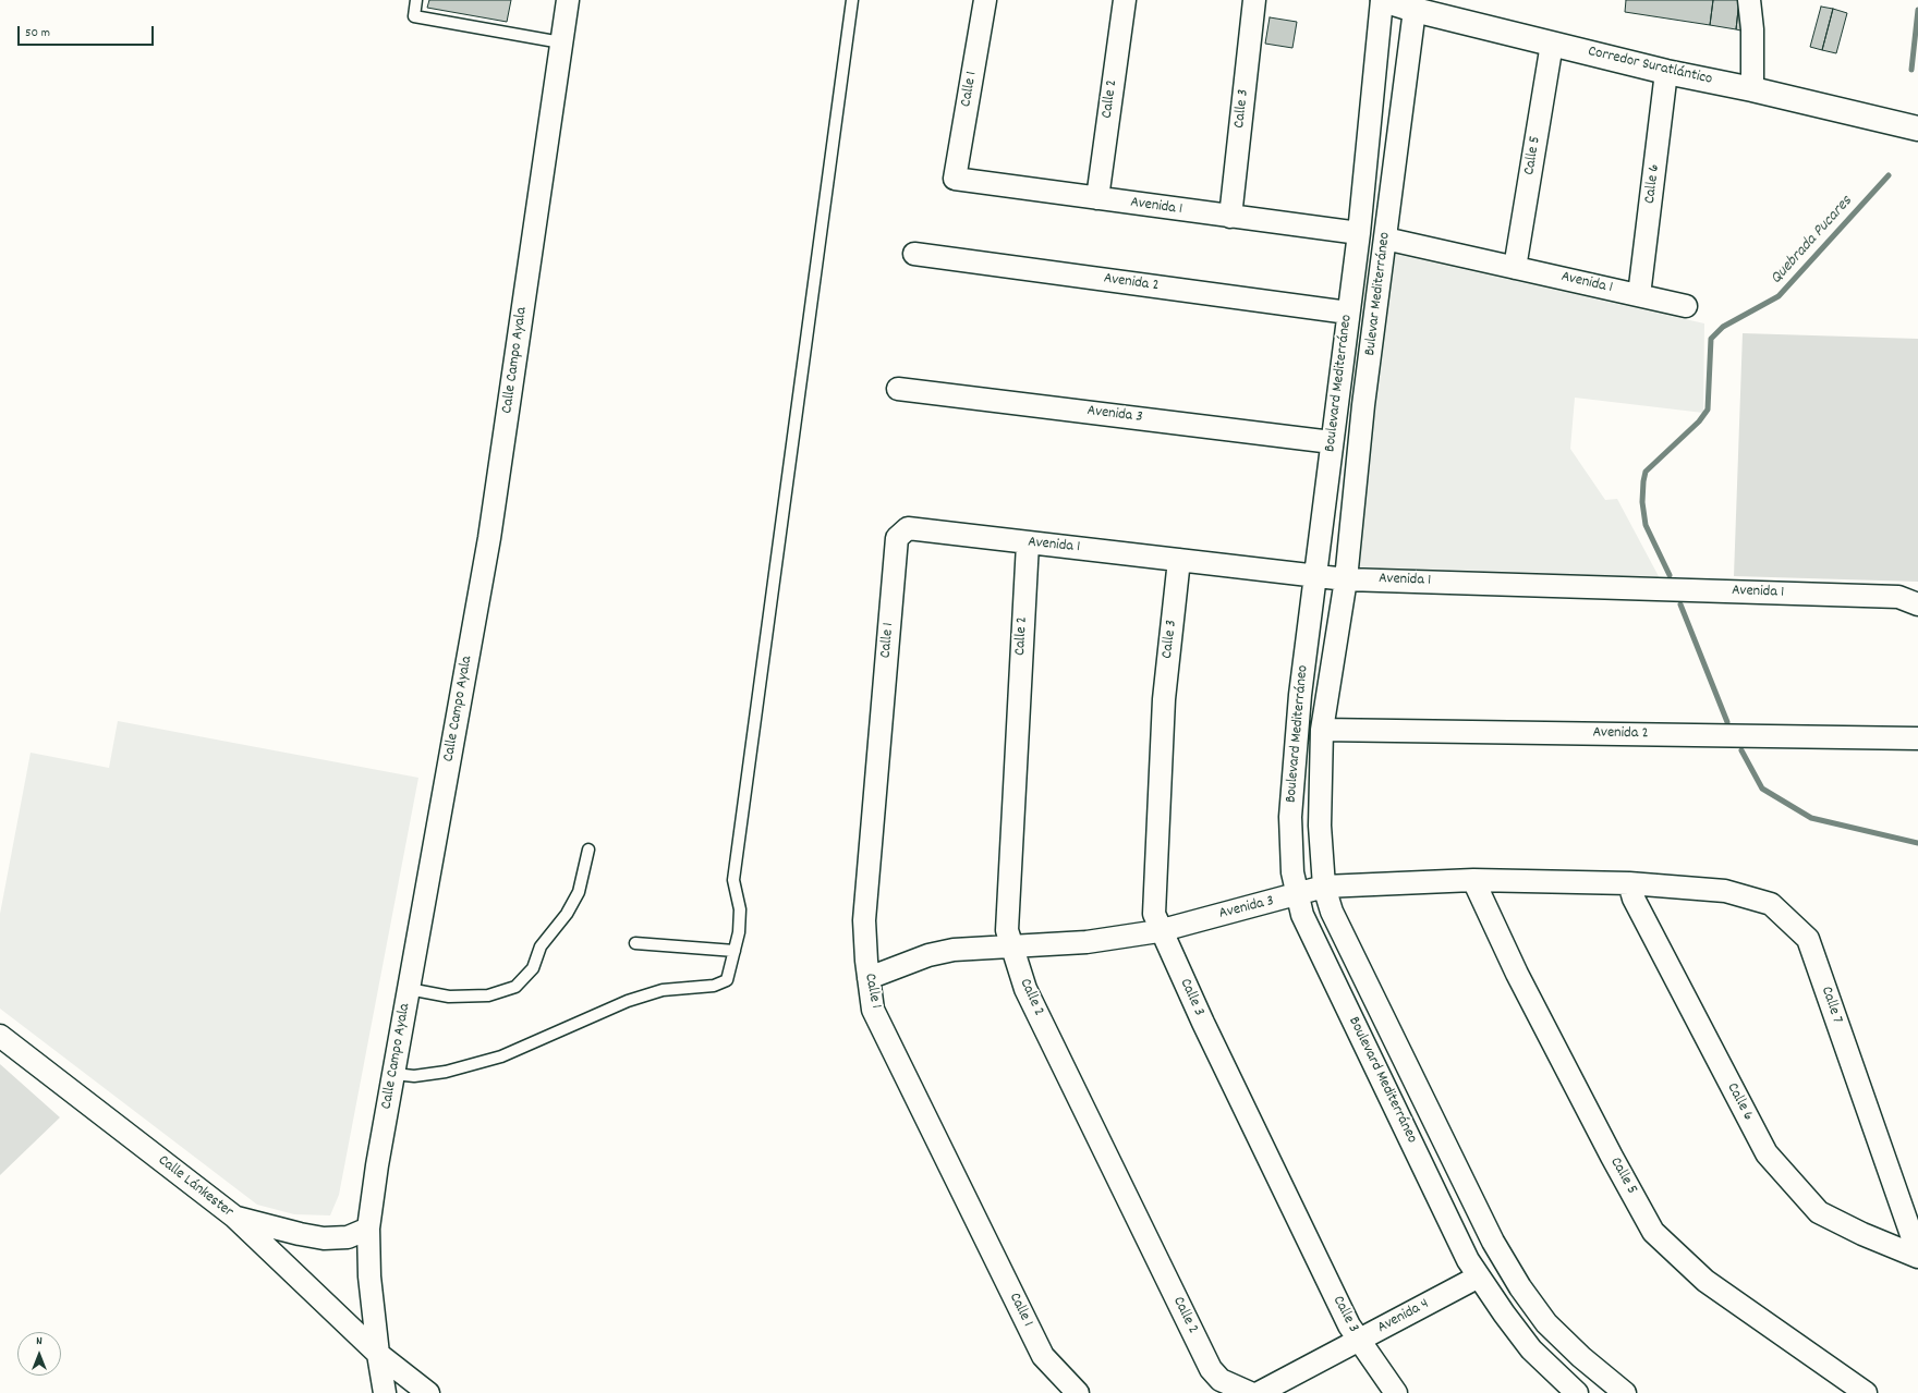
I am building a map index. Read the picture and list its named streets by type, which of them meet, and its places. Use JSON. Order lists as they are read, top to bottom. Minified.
{"streets":{"main road":["Corredor Suratlántico"],"street":["Calle 1","Calle 2","Calle 3","Calle 5","Calle 6","Avenida 1","Avenida 2","Bulevar Mediterráneo","Calle Campo Ayala","Boulevard Mediterráneo","Avenida 3","Calle 7","Calle Lánkester","Avenida 4"]},"crossings":[["Corredor Suratlántico","Calle 5"],["Corredor Suratlántico","Calle 6"],["Corredor Suratlántico","Bulevar Mediterráneo"],["Corredor Suratlántico","Boulevard Mediterráneo"],["Calle 1","Avenida 1"],["Calle 1","Avenida 3"],["Calle 2","Avenida 1"],["Calle 2","Avenida 3"],["Calle 3","Avenida 1"],["Calle 3","Avenida 3"],["Calle 3","Avenida 4"],["Calle 5","Avenida 1"],["Calle 5","Avenida 3"],["Calle 6","Avenida 1"],["Calle 6","Avenida 3"],["Calle 6","Calle 7"],["Avenida 1","Bulevar Mediterráneo"],["Avenida 1","Boulevard Mediterráneo"],["Avenida 2","Boulevard Mediterráneo"],["Bulevar Mediterráneo","Boulevard Mediterráneo"],["Calle Campo Ayala","Calle Lánkester"],["Boulevard Mediterráneo","Avenida 3"],["Boulevard Mediterráneo","Avenida 4"],["Avenida 3","Calle 7"]],"water":["Quebrada Pucares"],"scale_bar":"50 m","north":"top"}
